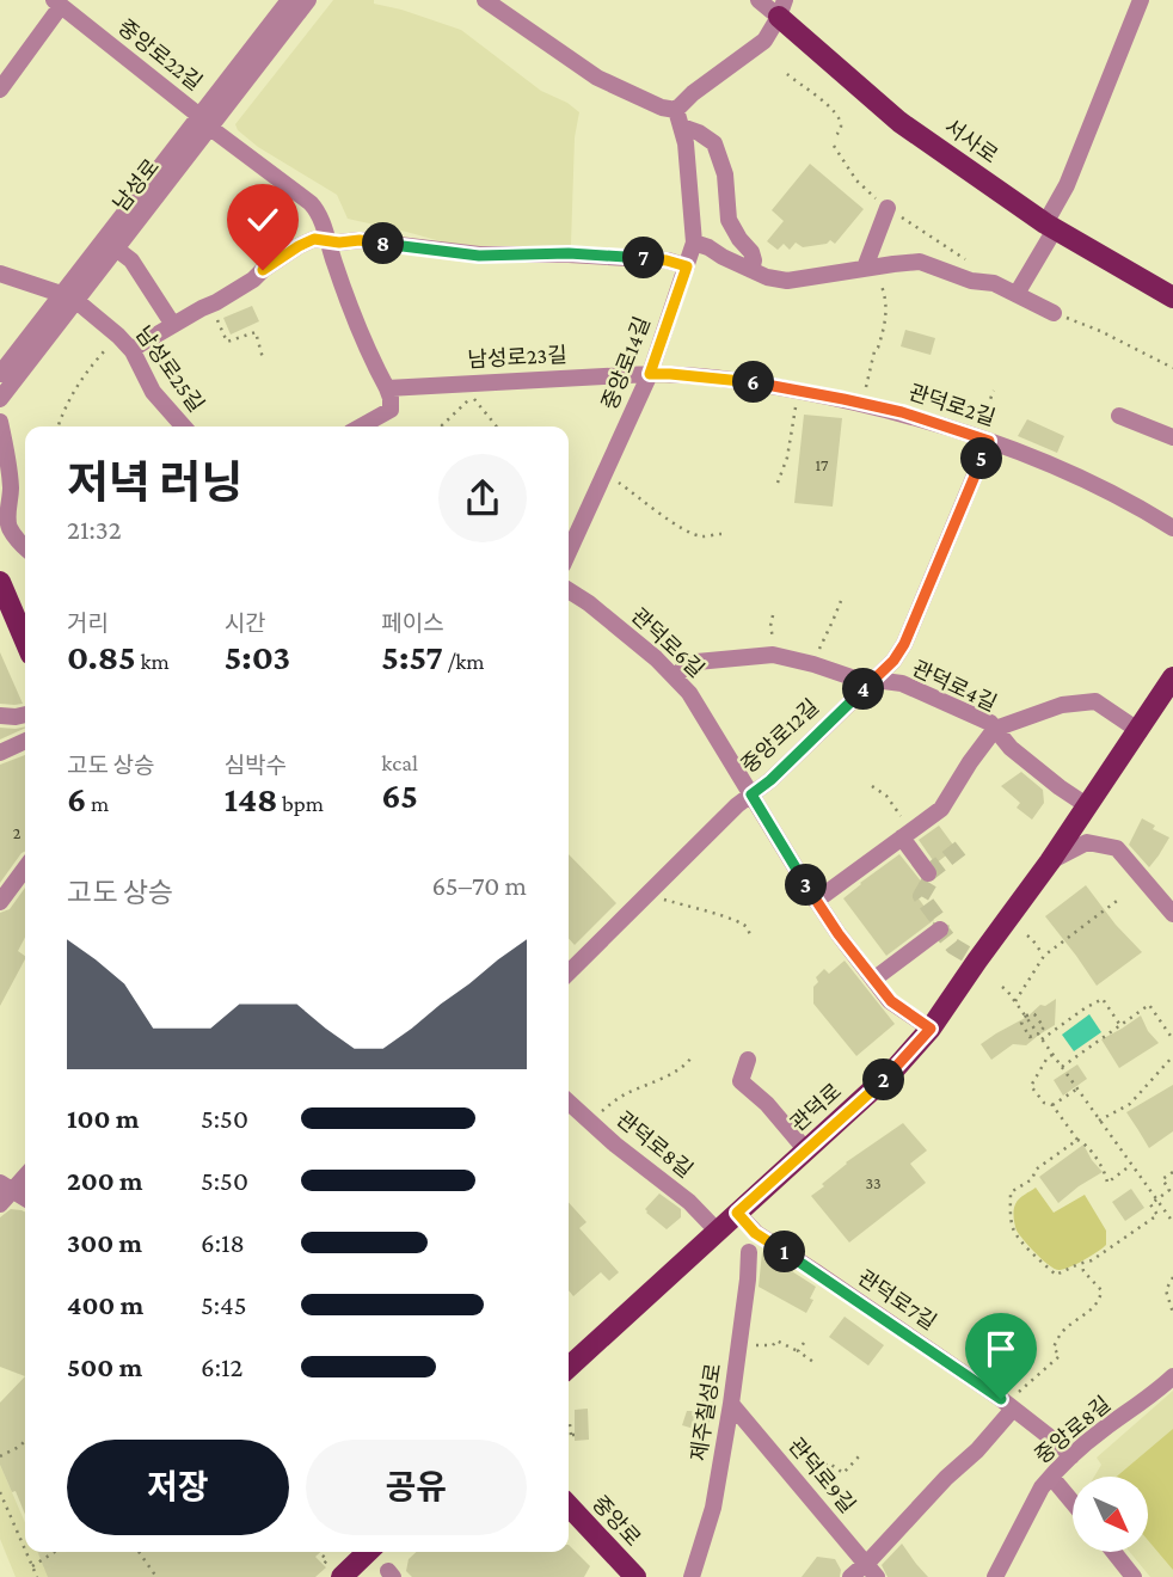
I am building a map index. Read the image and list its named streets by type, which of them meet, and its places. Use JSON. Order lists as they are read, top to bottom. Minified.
{"streets":{"main road":["서사로","관덕로","중앙로"],"street":["중앙로22길","남성로","남성로23길","중앙로14길","남성로25길","관덕로2길","관덕로6길","관덕로4길","중앙로12길","관덕로8길","관덕로7길","제주칠성로","중앙로8길","관덕로9길"]},"crossings":[["중앙로22길","남성로"],["남성로","남성로25길"],["남성로23길","중앙로14길"],["남성로23길","관덕로2길"],["중앙로14길","관덕로2길"],["관덕로2길","중앙로12길"],["관덕로6길","관덕로4길"],["관덕로6길","중앙로12길"],["관덕로6길","관덕로"],["관덕로4길","중앙로12길"],["관덕로4길","관덕로"],["관덕로","관덕로8길"],["관덕로","관덕로7길"],["관덕로7길","중앙로8길"],["제주칠성로","관덕로9길"]],"house_numbers":["17","2","33"],"north":"bottom right","page":{"pins":["8","7","6","5","4","3","2","1"],"heading":["저녁 러닝","21:32"],"stats":[["거리","0.85 km"],["시간","5:03"],["페이스","5:57 /km"],["고도 상승","6 m"],["심박수","148 bpm"],["kcal","65"]],"chart":["고도 상승","65–70 m"],"list":[{"name":"100 m","note":"5:50"},{"name":"200 m","note":"5:50"},{"name":"300 m","note":"6:18"},{"name":"400 m","note":"5:45"},{"name":"500 m","note":"6:12"}],"buttons":["저장","공유"]}}
